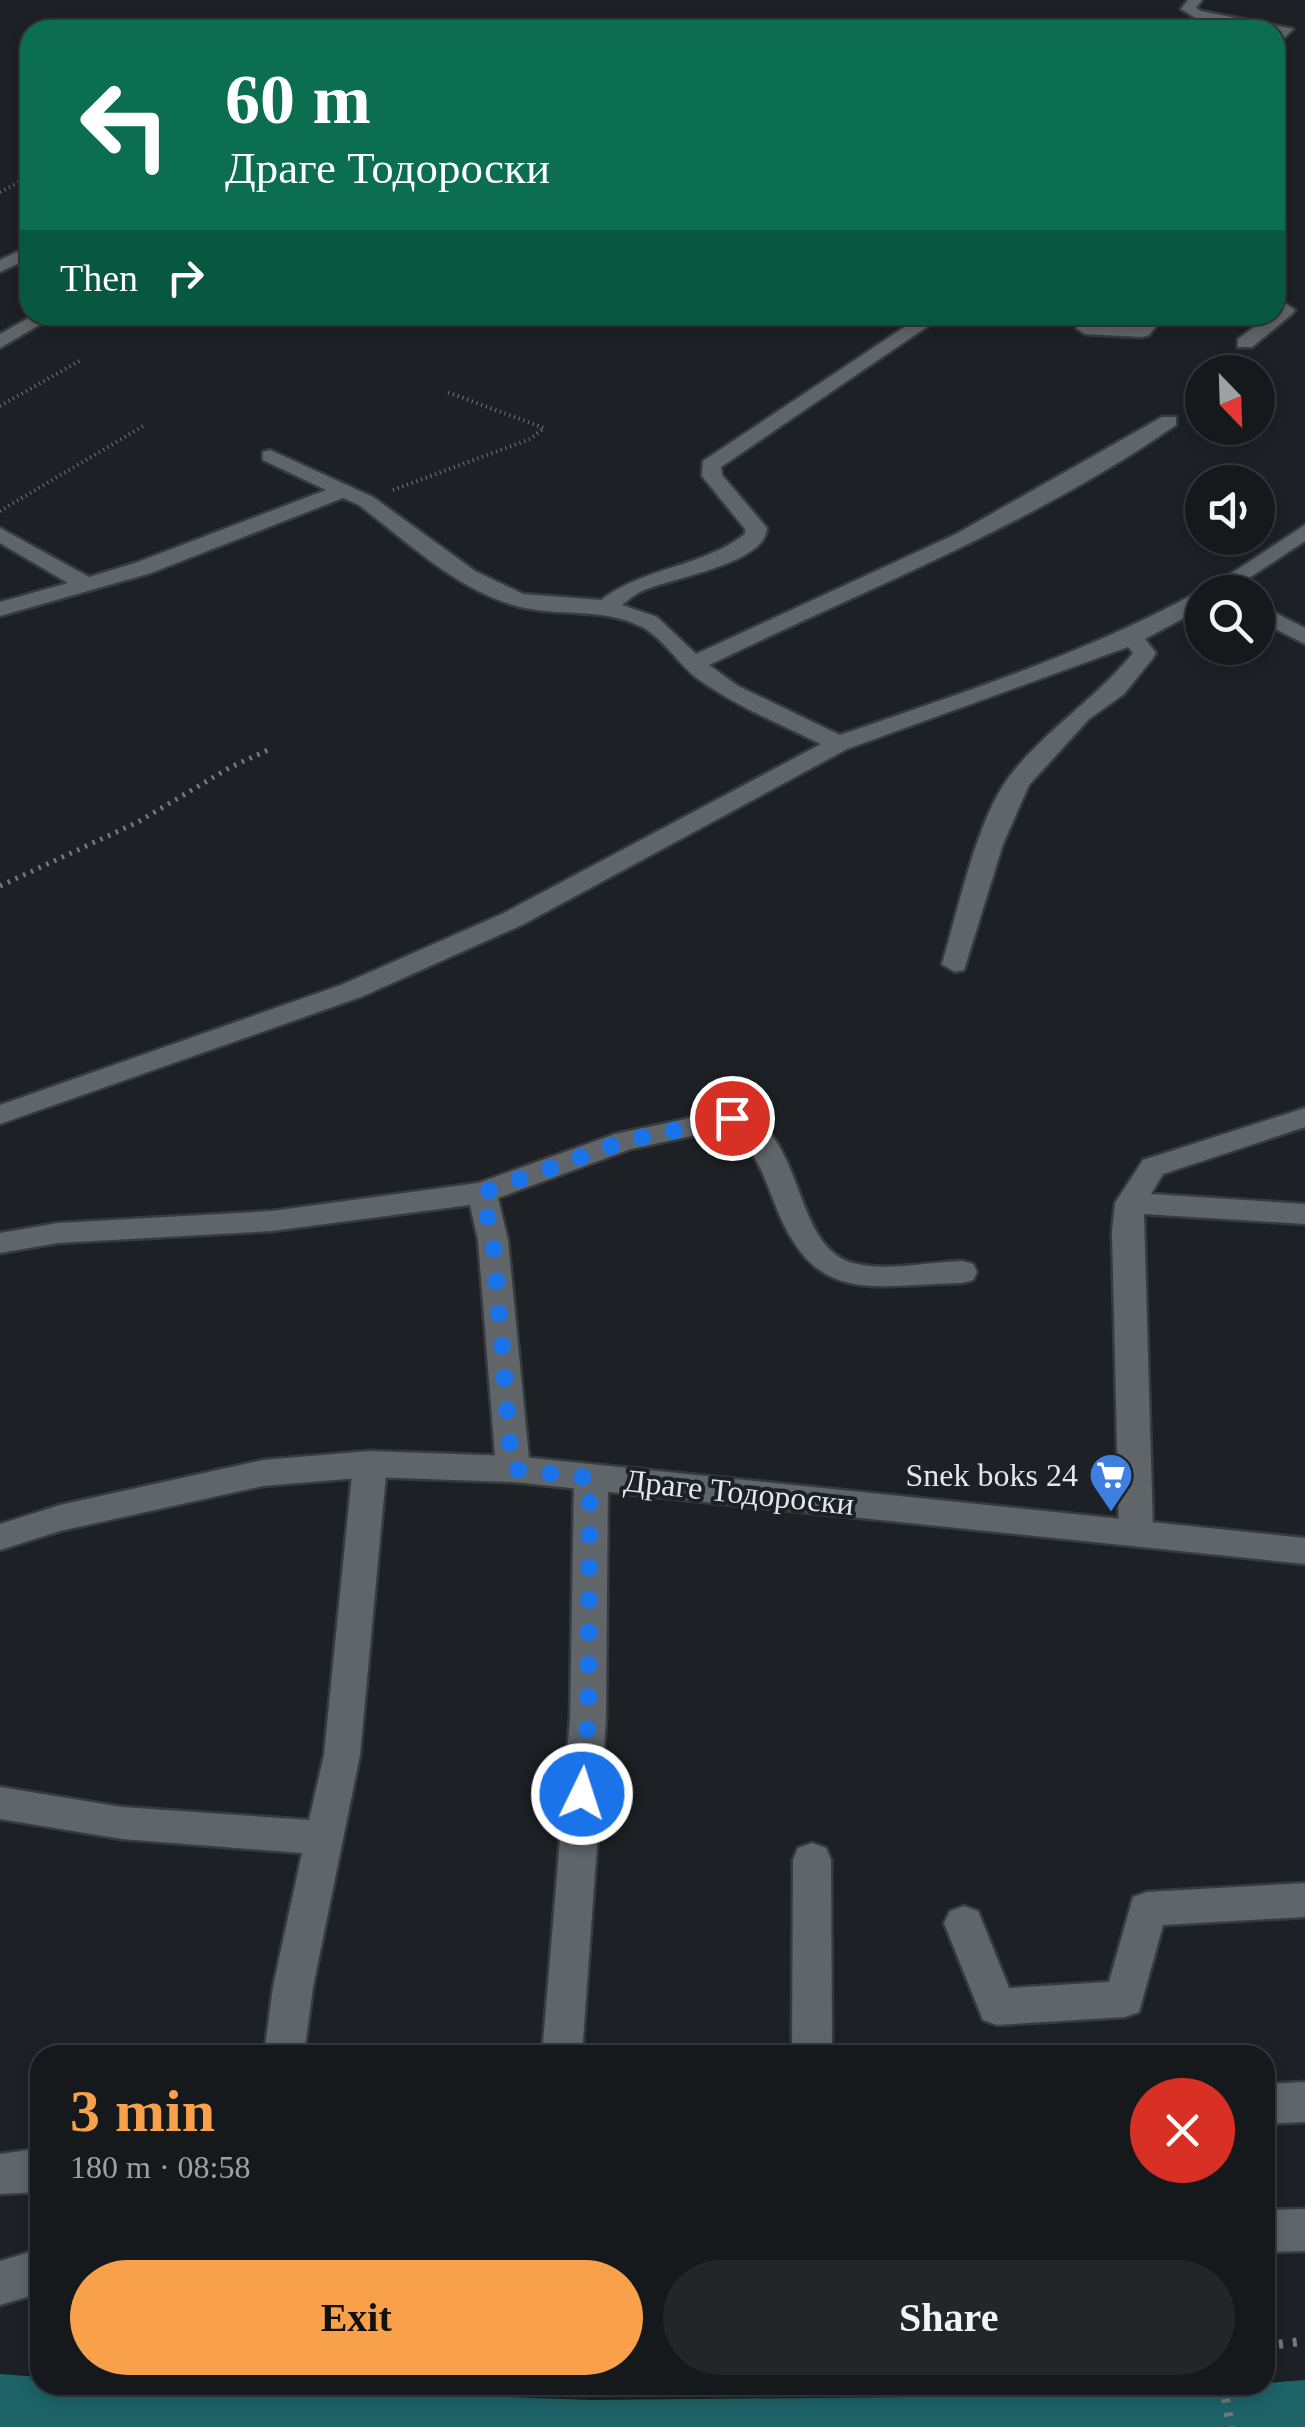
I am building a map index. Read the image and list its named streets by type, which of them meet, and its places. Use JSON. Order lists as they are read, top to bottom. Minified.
{"streets":{"street":["Драге Тодороски"]},"places":{"supermarket":["Snek boks 24"]},"north":"bottom right","page":{"turn":["60 m","Драге Тодороски"],"then":"Then","heading":["3 min","180 m · 08:58"],"buttons":["Exit","Share"]}}
